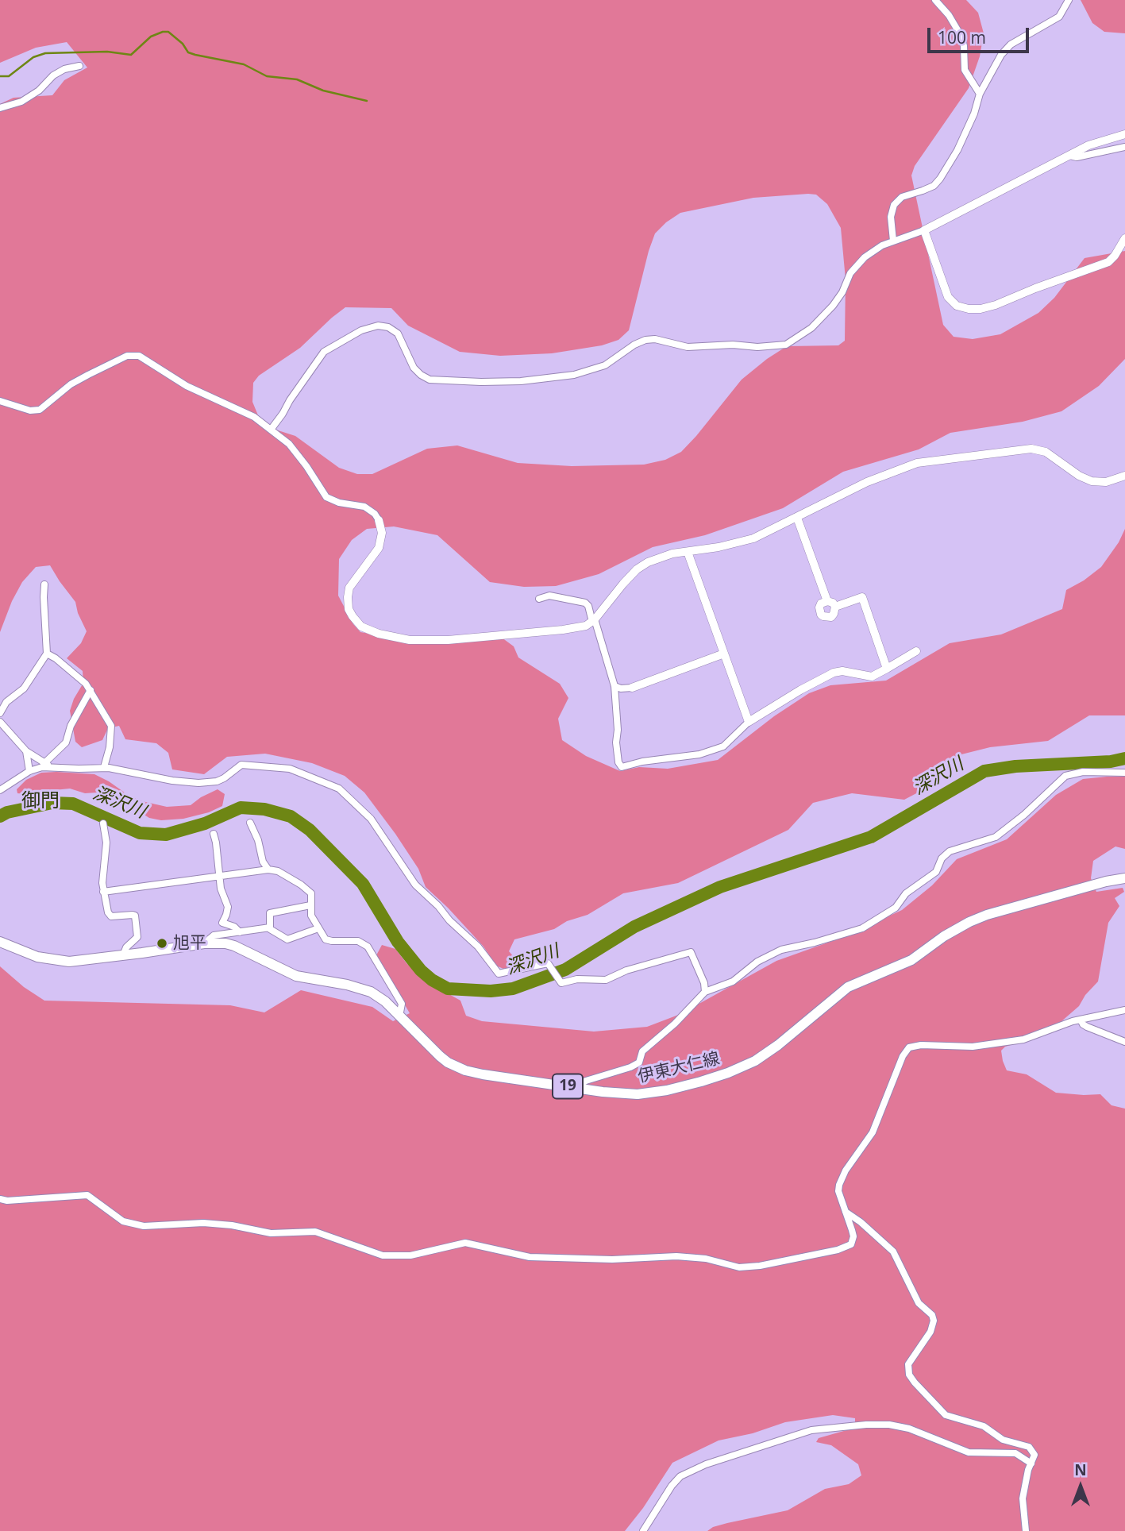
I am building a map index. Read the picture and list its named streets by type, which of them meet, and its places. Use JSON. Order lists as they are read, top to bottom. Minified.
{"streets":{"main road":["伊東大仁線","19"]},"districts":["御門"],"water":["深沢川"],"places":["旭平"],"scale_bar":"100 m","north":"top"}
